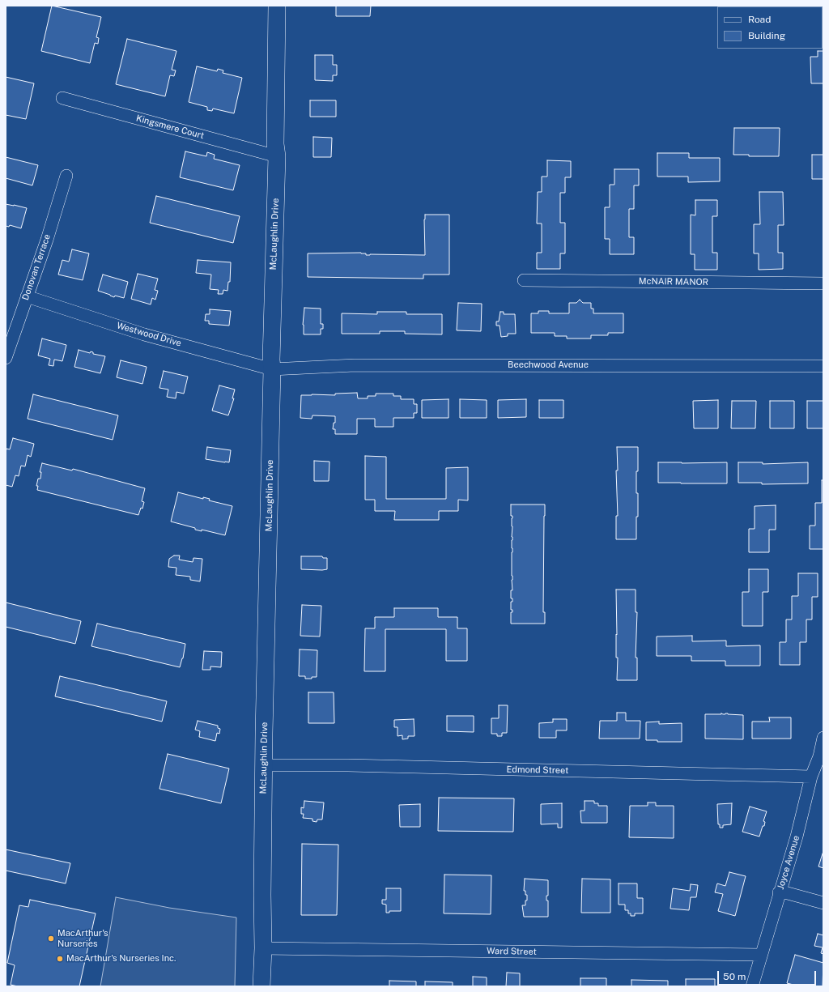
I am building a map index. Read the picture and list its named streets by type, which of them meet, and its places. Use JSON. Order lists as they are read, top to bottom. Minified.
{"streets":{"main road":["McLaughlin Drive"],"street":["Kingsmere Court","Donovan Terrace","McNAIR MANOR","Westwood Drive","Beechwood Avenue","Edmond Street","Joyce Avenue","Ward Street"]},"crossings":[["Kingsmere Court","McLaughlin Drive"],["McLaughlin Drive","Westwood Drive"],["McLaughlin Drive","Beechwood Avenue"],["McLaughlin Drive","Edmond Street"],["McLaughlin Drive","Ward Street"],["Donovan Terrace","Westwood Drive"],["Westwood Drive","Beechwood Avenue"],["Edmond Street","Joyce Avenue"],["Joyce Avenue","Ward Street"]],"places":["MacArthur's Nurseries","MacArthur's Nurseries Inc."],"legend":["Road","Building"],"scale_bar":"50 m"}
